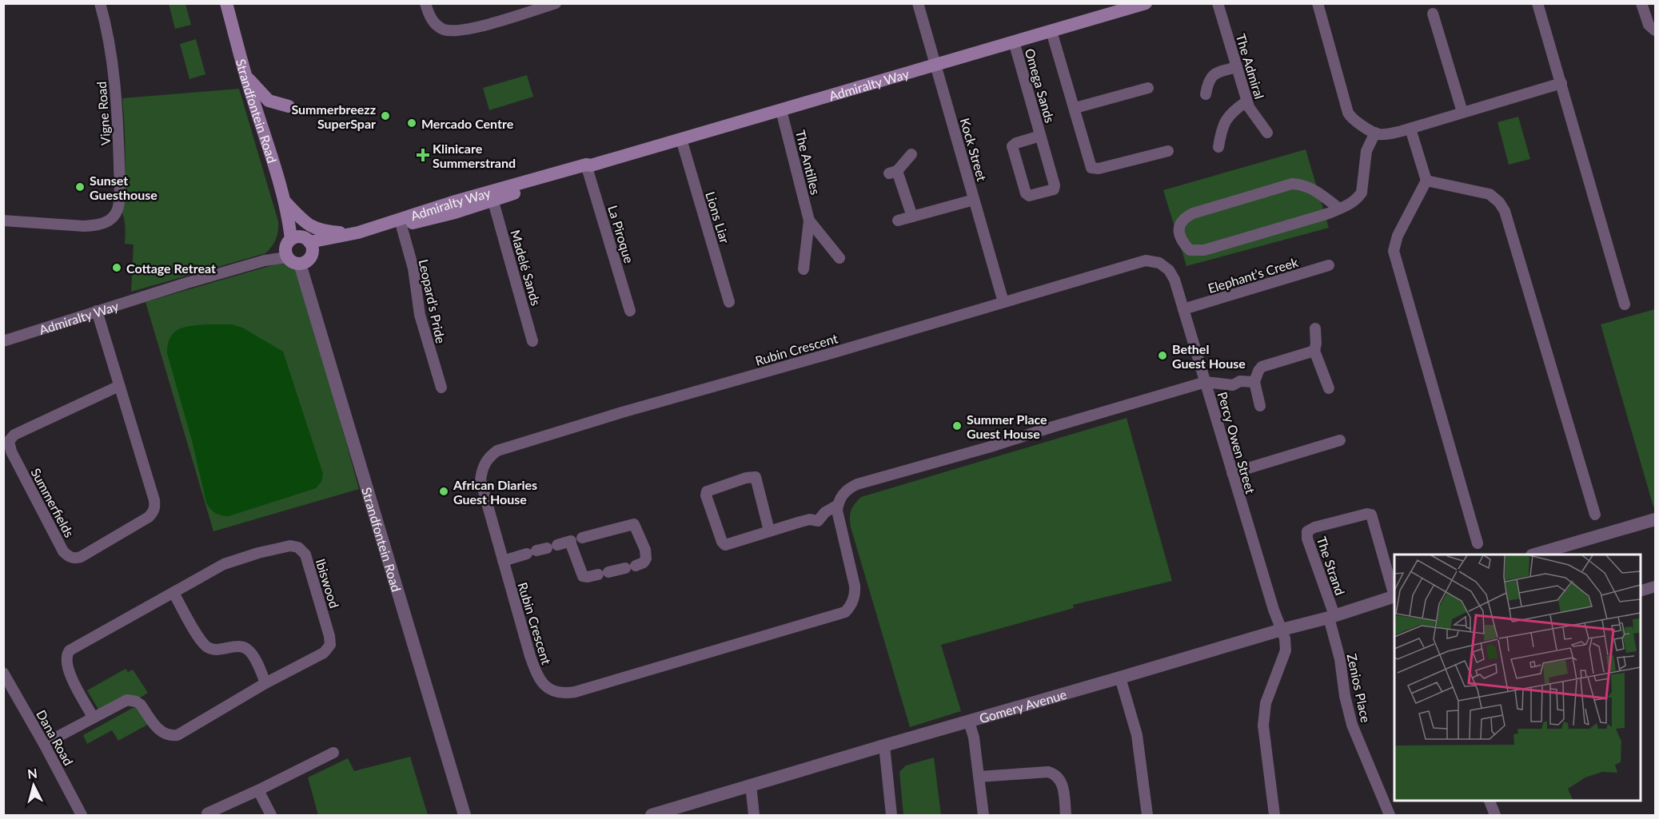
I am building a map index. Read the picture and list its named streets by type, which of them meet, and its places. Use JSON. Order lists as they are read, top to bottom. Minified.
{"streets":{"main road":["Admiralty Way","Strandfontein Road"],"street":["The Admiral","Omega Sands","Vigne Road","Kock Street","The Antilles","Lions Liar","La Piroque","Madelé Sands","Elephant’s Creek","Leopard’s Pride","Rubin Crescent","Percy Owen Street","Summerfields","The Strand","Ibiswood","Zenios Place","Gomery Avenue","Dana Road"]},"crossings":[["Admiralty Way","Omega Sands"],["Admiralty Way","Strandfontein Road"],["Admiralty Way","Kock Street"],["Admiralty Way","The Antilles"],["Admiralty Way","Lions Liar"],["Admiralty Way","La Piroque"],["Admiralty Way","Madelé Sands"],["Admiralty Way","Leopard’s Pride"],["Admiralty Way","Summerfields"],["Kock Street","Rubin Crescent"],["Elephant’s Creek","Percy Owen Street"],["Rubin Crescent","Percy Owen Street"],["Percy Owen Street","Gomery Avenue"],["The Strand","Zenios Place"],["The Strand","Gomery Avenue"],["Ibiswood","Dana Road"],["Zenios Place","Gomery Avenue"]],"places":{"other":["Summerbreezz SuperSpar","Mercado Centre","Sunset Guesthouse","Cottage Retreat","Bethel Guest House","Summer Place Guest House","African Diaries Guest House"],"health":["Klinicare Summerstrand"]},"north":"top"}
